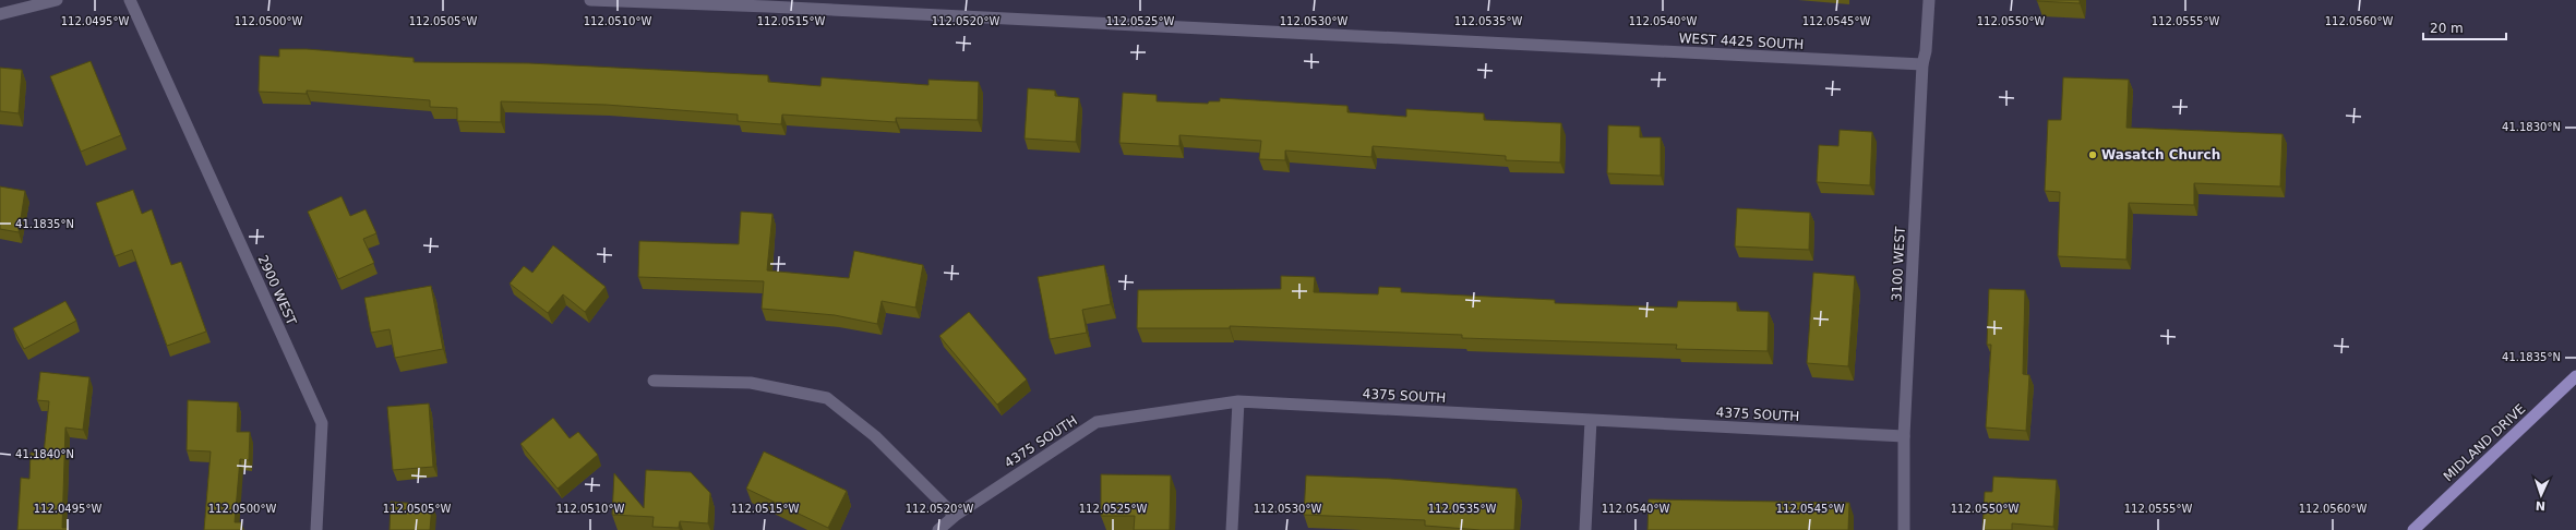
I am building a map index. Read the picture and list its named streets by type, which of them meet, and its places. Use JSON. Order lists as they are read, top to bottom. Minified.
{"streets":{"main road":["MIDLAND DRIVE"],"street":["WEST 4425 SOUTH","3100 WEST","2900 WEST","4375 SOUTH"]},"crossings":[["WEST 4425 SOUTH","3100 WEST"],["3100 WEST","4375 SOUTH"]],"places":["Wasatch Church"],"scale_bar":"20 m","north":"bottom","coordinates":["112.0495°W","112.0500°W","112.0505°W","112.0510°W","112.0515°W","112.0520°W","112.0525°W","112.0530°W","112.0535°W","112.0540°W","112.0545°W","112.0550°W","112.0555°W","112.0560°W","41.1830°N","41.1835°N","41.1840°N"]}
